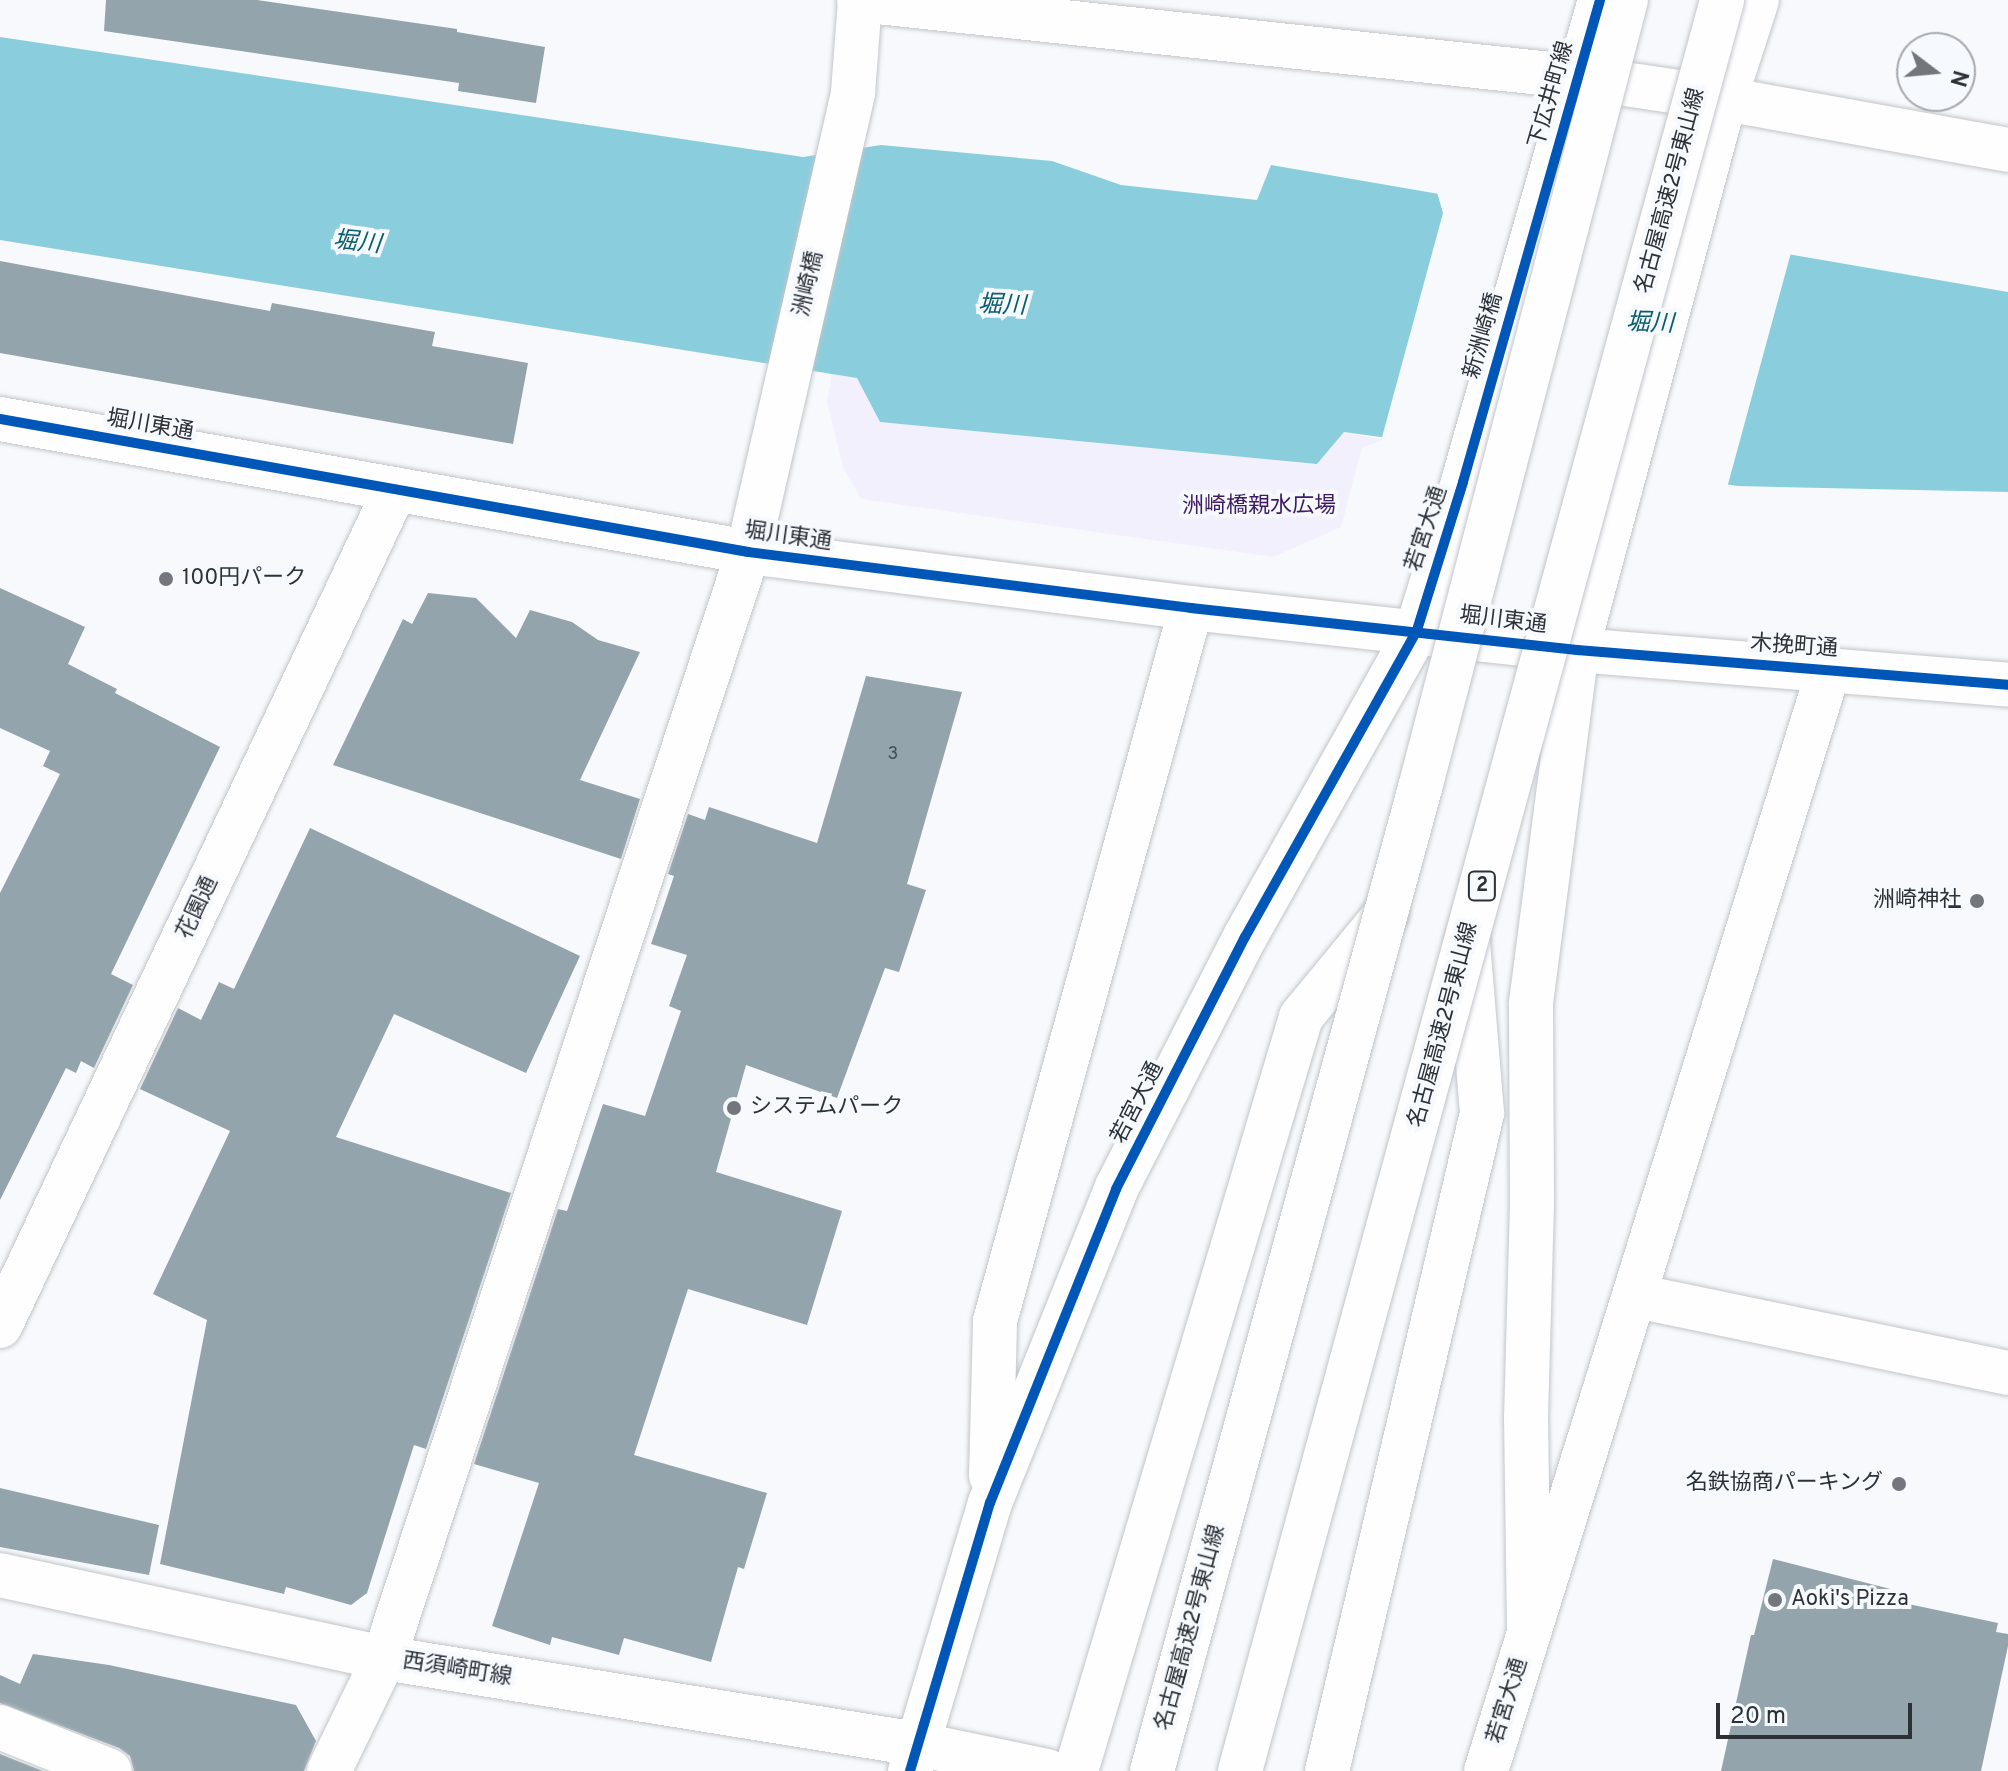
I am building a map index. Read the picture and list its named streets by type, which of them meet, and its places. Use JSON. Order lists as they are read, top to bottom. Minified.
{"streets":{"main road":["下広井町線","名古屋高速2号東山線","洲崎橋","新洲崎橋","堀川東通","若宮大通","木挽町通","2","花園通","西須崎町線"]},"crossings":[["下広井町線","新洲崎橋"],["洲崎橋","堀川東通"],["洲崎橋","西須崎町線"],["新洲崎橋","若宮大通"],["堀川東通","若宮大通"],["堀川東通","木挽町通"],["堀川東通","花園通"],["若宮大通","木挽町通"],["若宮大通","西須崎町線"]],"water":["堀川"],"parks":["洲崎橋親水広場"],"places":["100円パーク","洲崎神社","システムパーク","名鉄協商パーキング","Aoki's Pizza"],"house_numbers":["3"],"scale_bar":"20 m","north":"right"}
